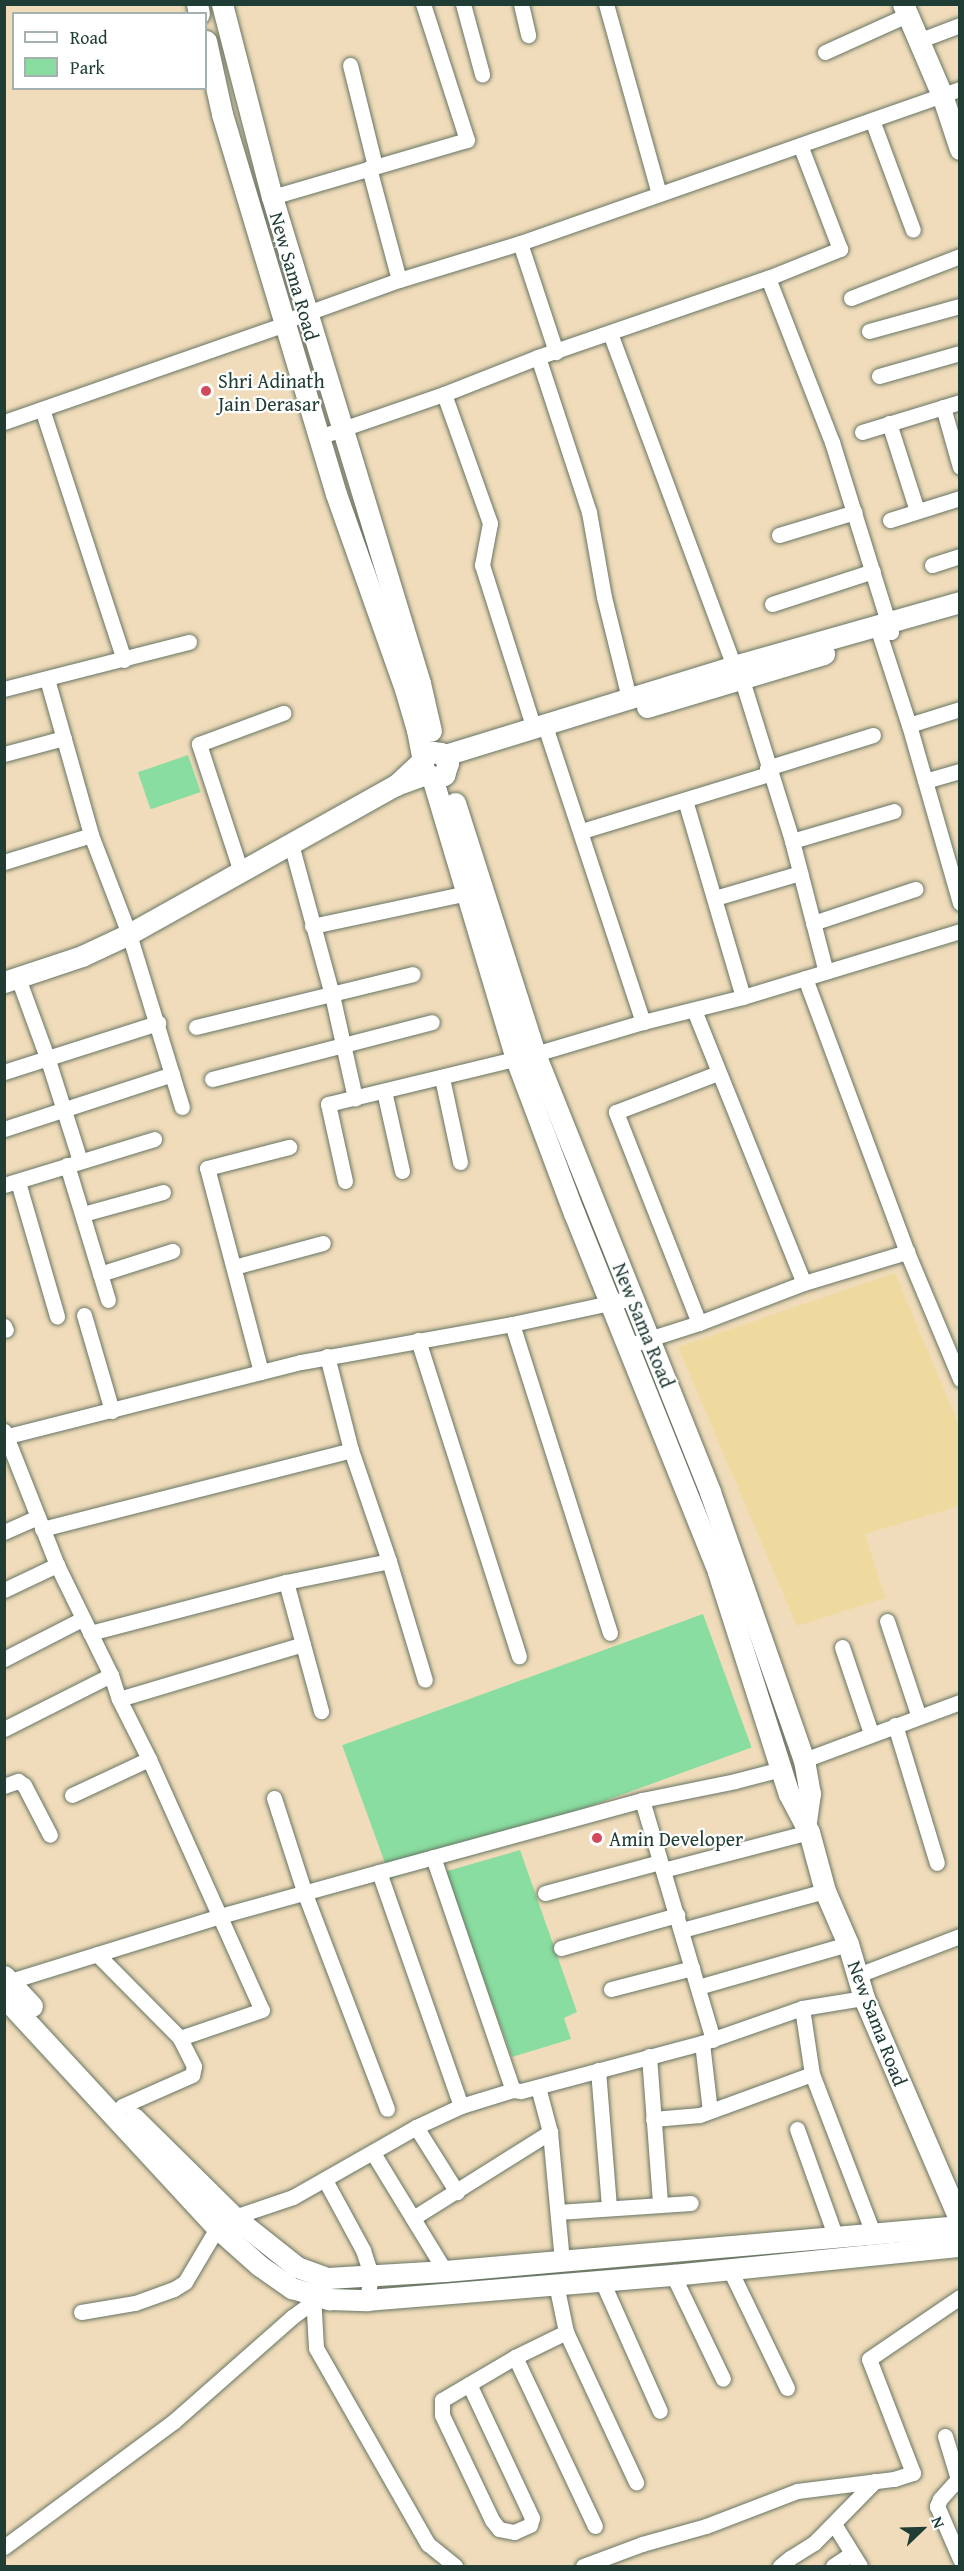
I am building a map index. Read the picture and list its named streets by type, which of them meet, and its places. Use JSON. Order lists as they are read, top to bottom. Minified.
{"streets":{"main road":["New Sama Road"]},"places":["Shri Adinath Jain Derasar","Amin Developer"],"legend":["Road","Park"],"north":"top right"}
